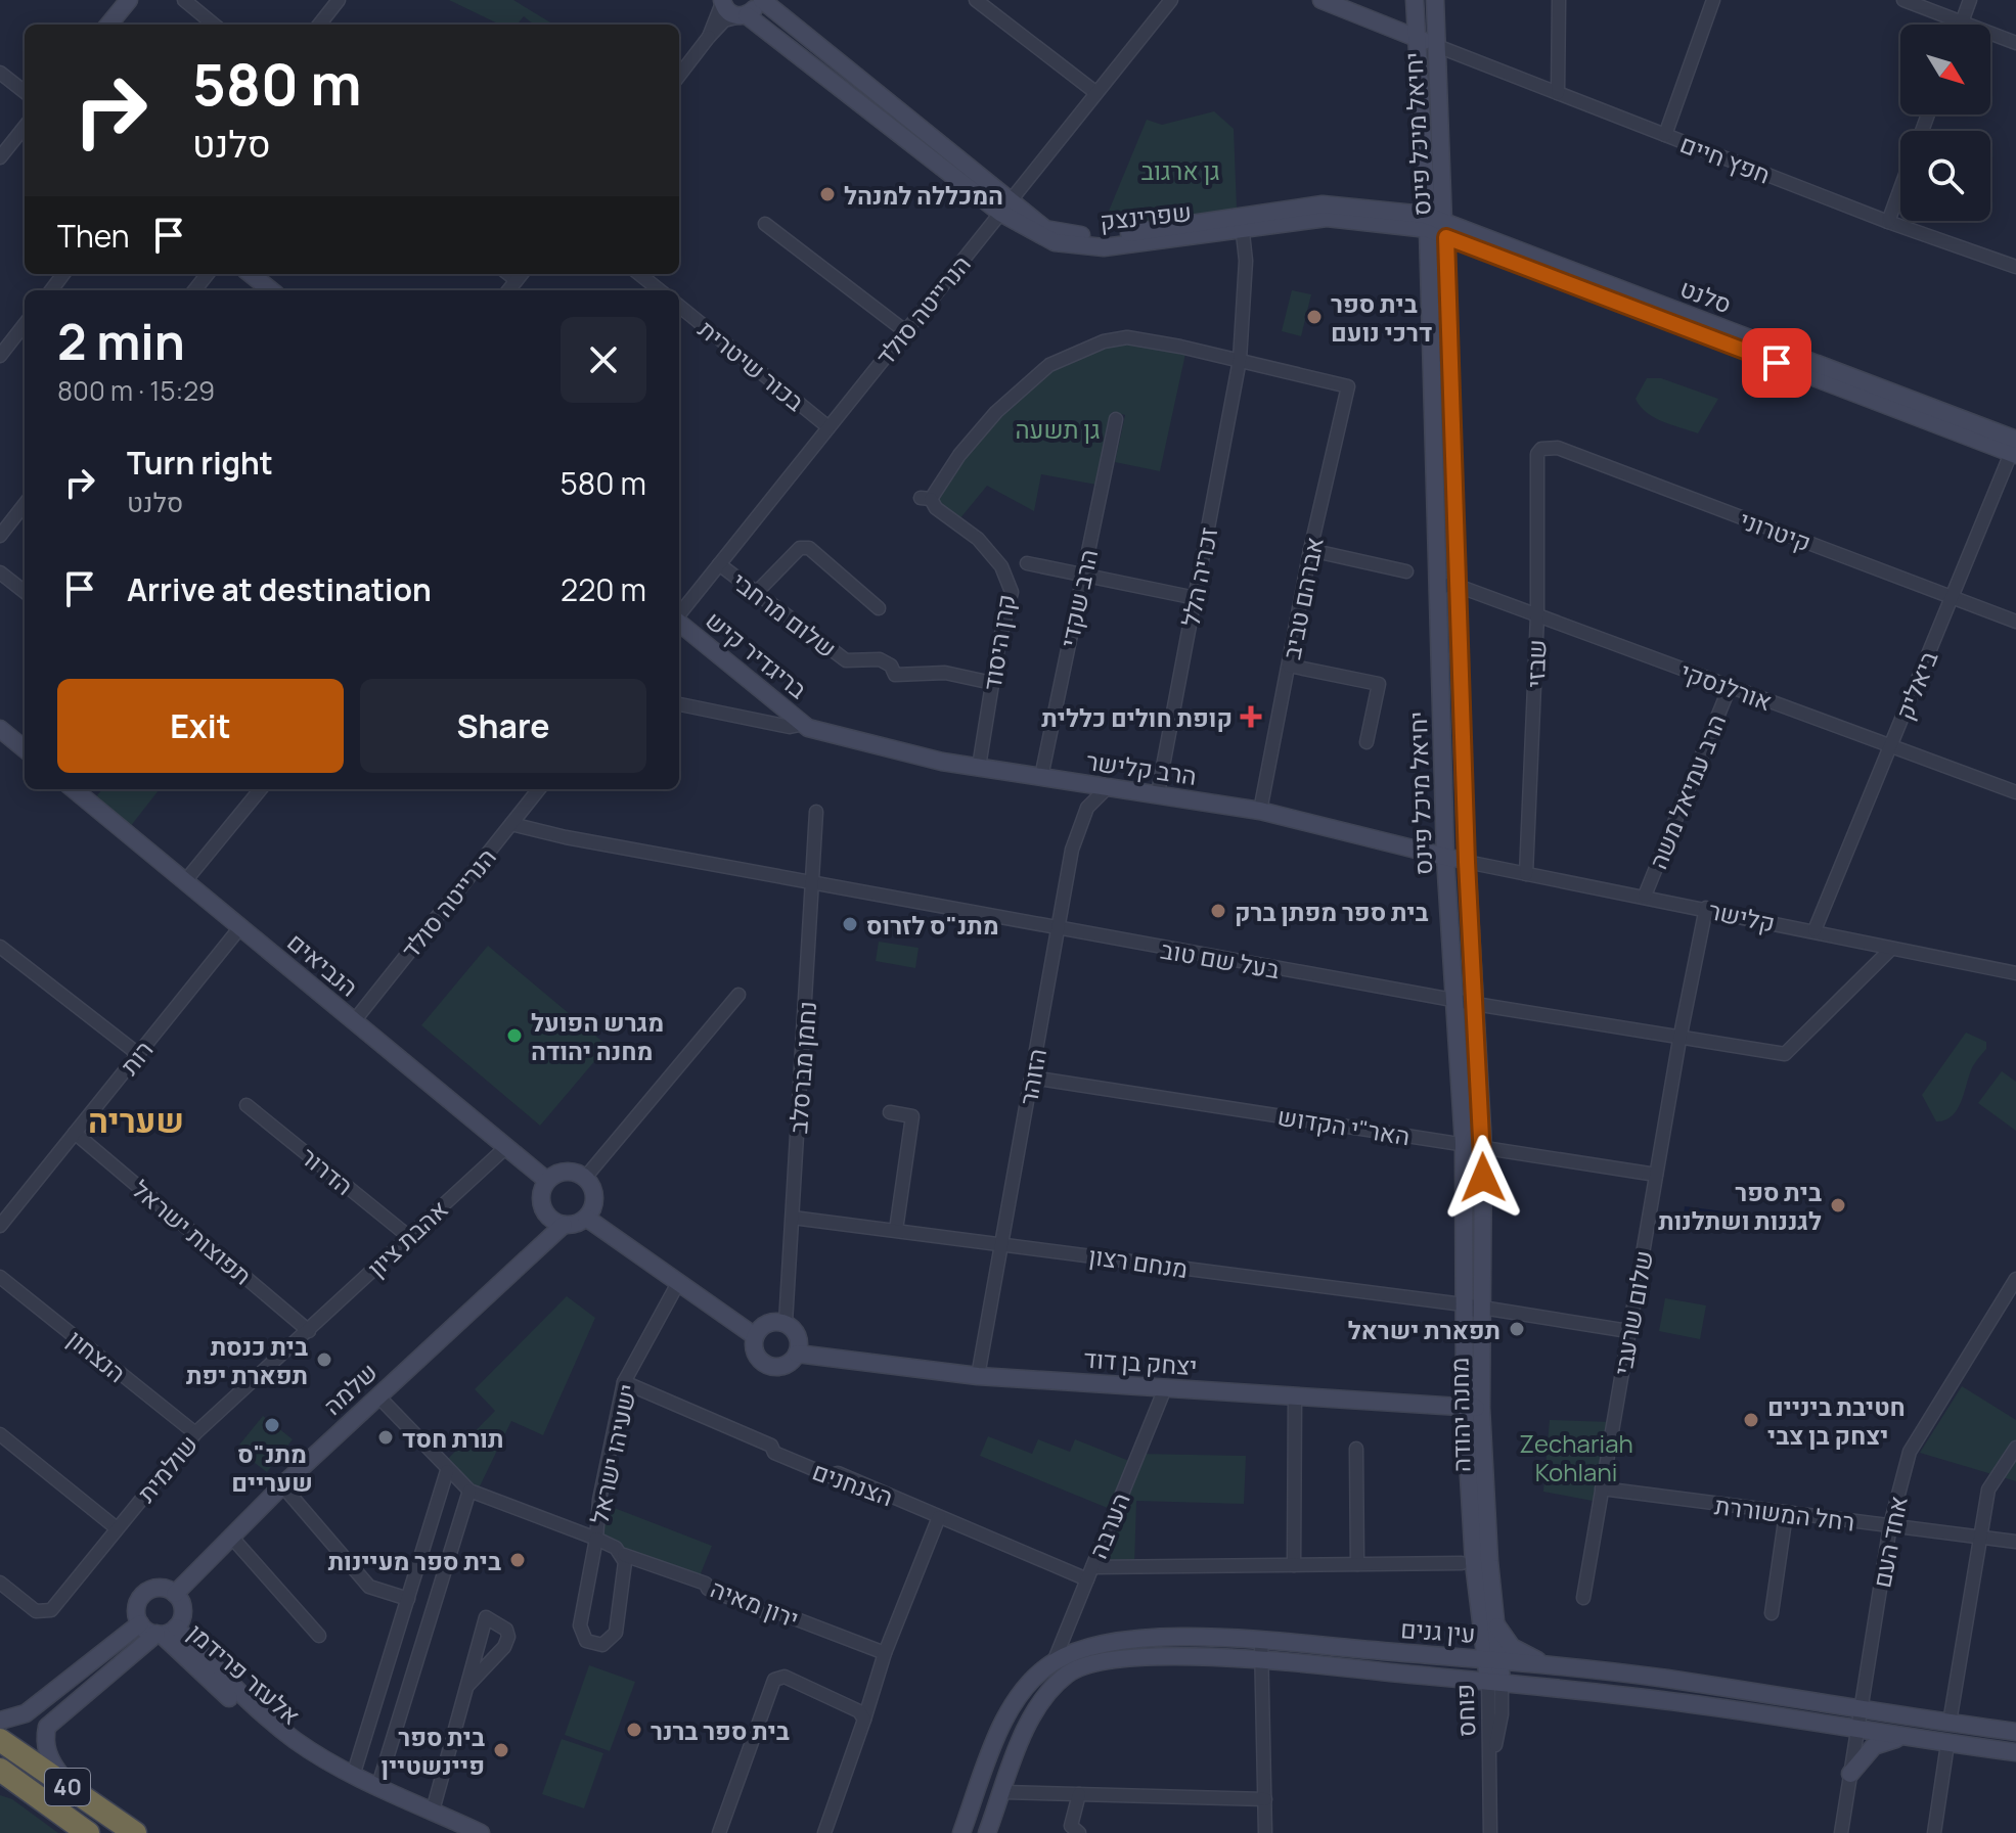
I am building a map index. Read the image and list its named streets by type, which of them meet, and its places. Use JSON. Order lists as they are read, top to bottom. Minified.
{"streets":{"highway":["40"],"street":["יחיאל מיכל פינס","חפץ חיים","שפרינצק","סלנט","הנרייטה סולד","בכור שיטרית","קיטרוני","זכריה הלל","הרב שקדי","אברהם טביב","שלום מרחבי","קרן היסוד","בריגדיר קיש","שבזי","ביאליק","אורלנסקי","הרב קלישר","הרב עמיאל משה","קלישר","בעל שם טוב","הנביאים","רות","נחמן מברסלב","הזוהר","האר\"י הקדוש","הדרור","תפוצות ישראל","אהבת ציון","מנחם רצון","שלום שרעבי","הנצחון","יצחק בן דוד","שלמה","מחנה יהודה","ישעיהו ישראל","שולמית","הצנחנים","רחל המשוררת","הערבה","אחד העם","ירון מאיה","עין גנים","אלעזר פרידמן","פוחס"]},"crossings":[["יחיאל מיכל פינס","חפץ חיים"],["יחיאל מיכל פינס","שפרינצק"],["יחיאל מיכל פינס","סלנט"],["יחיאל מיכל פינס","אורלנסקי"],["יחיאל מיכל פינס","הרב קלישר"],["יחיאל מיכל פינס","קלישר"],["יחיאל מיכל פינס","בעל שם טוב"],["יחיאל מיכל פינס","האר\"י הקדוש"],["יחיאל מיכל פינס","מחנה יהודה"],["שפרינצק","סלנט"],["שפרינצק","הנרייטה סולד"],["שפרינצק","זכריה הלל"],["סלנט","ביאליק"],["הנרייטה סולד","בכור שיטרית"],["הנרייטה סולד","שלום מרחבי"],["הנרייטה סולד","בעל שם טוב"],["הנרייטה סולד","הנביאים"],["קיטרוני","שבזי"],["קיטרוני","ביאליק"],["זכריה הלל","אברהם טביב"],["זכריה הלל","קרן היסוד"],["זכריה הלל","הרב קלישר"],["הרב שקדי","הרב קלישר"],["אברהם טביב","קרן היסוד"],["אברהם טביב","הרב קלישר"],["שלום מרחבי","קרן היסוד"],["קרן היסוד","הרב קלישר"],["בריגדיר קיש","הרב קלישר"],["שבזי","אורלנסקי"],["שבזי","קלישר"],["ביאליק","אורלנסקי"],["ביאליק","קלישר"],["אורלנסקי","הרב עמיאל משה"],["הרב קלישר","קלישר"],["הרב קלישר","הזוהר"],["הרב עמיאל משה","קלישר"],["קלישר","בעל שם טוב"],["קלישר","שלום שרעבי"],["בעל שם טוב","נחמן מברסלב"],["בעל שם טוב","הזוהר"],["בעל שם טוב","שלום שרעבי"],["הנביאים","רות"],["הנביאים","אהבת ציון"],["הנביאים","שלמה"],["רות","תפוצות ישראל"],["נחמן מברסלב","מנחם רצון"],["נחמן מברסלב","יצחק בן דוד"],["הזוהר","האר\"י הקדוש"],["הזוהר","מנחם רצון"],["הזוהר","יצחק בן דוד"],["האר\"י הקדוש","שלום שרעבי"],["האר\"י הקדוש","מחנה יהודה"],["הדרור","אהבת ציון"],["תפוצות ישראל","אהבת ציון"],["תפוצות ישראל","שולמית"],["אהבת ציון","שולמית"],["מנחם רצון","שלום שרעבי"],["מנחם רצון","מחנה יהודה"],["שלום שרעבי","רחל המשוררת"],["הנצחון","שולמית"],["יצחק בן דוד","מחנה יהודה"],["יצחק בן דוד","הערבה"],["שלמה","אלעזר פרידמן"],["מחנה יהודה","עין גנים"],["מחנה יהודה","פוחס"],["ישעיהו ישראל","הצנחנים"],["ישעיהו ישראל","ירון מאיה"],["הצנחנים","הערבה"],["רחל המשוררת","אחד העם"],["הערבה","עין גנים"],["אחד העם","עין גנים"],["עין גנים","פוחס"]],"districts":["שעריה"],"parks":["גן ארגוב","גן תשעה","Zechariah Kohlani"],"places":{"other":["המכללה למנהל","בית ספר דרכי נועם","בית ספר מפתן ברק","מתנ\"ס לזרוס","מגרש הפועל מחנה יהודה","בית ספר לגננות ושתלנות","תפארת ישראל","בית כנסת תפארת יפת","חטיבת ביניים יצחק בן צבי","מתנ\"ס שעריים","תורת חסד","בית ספר מעיינות","בית ספר ברנר","בית ספר פיינשטיין"],"health":["קופת חולים כללית"]},"north":"bottom right","page":{"turn":["580 m","סלנט"],"then":"Then","heading":["2 min","800 m · 15:29"],"list":[{"name":"Turn right","note":"סלנט","value":"580 m"},{"name":"Arrive at destination","value":"220 m"}],"buttons":["Exit","Share"]}}
